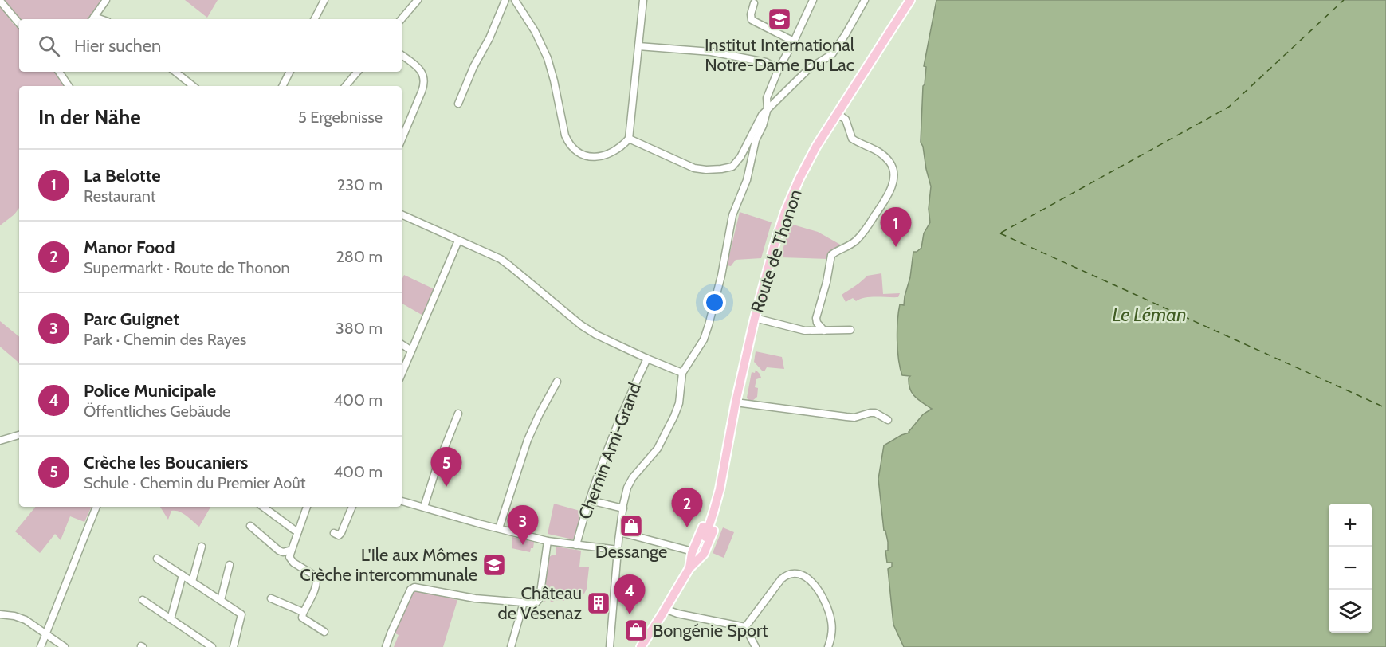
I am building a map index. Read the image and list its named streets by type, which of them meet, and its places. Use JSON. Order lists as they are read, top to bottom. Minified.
{"streets":{"main road":["Route de Thonon"],"street":["Chemin Ami-Grand"]},"water":["Le Léman"],"places":{"school or university":["Institut International Notre-Dame Du Lac","L'Ile aux Mômes Crèche intercommunale"],"shop":["Dessange","Bongénie Sport"],"building":["Château de Vésenaz"]},"page":{"search":"Hier suchen","heading":["In der Nähe","5 Ergebnisse"],"list":[{"mark":"1","name":"La Belotte","note":"Restaurant","value":"230 m"},{"mark":"2","name":"Manor Food","note":"Supermarkt · Route de Thonon","value":"280 m"},{"mark":"3","name":"Parc Guignet","note":"Park · Chemin des Rayes","value":"380 m"},{"mark":"4","name":"Police Municipale","note":"Öffentliches Gebäude","value":"400 m"},{"mark":"5","name":"Crèche les Boucaniers","note":"Schule · Chemin du Premier Août","value":"400 m"}],"pins":["1","5","2","3","4"],"map_buttons":["+","−"]}}
